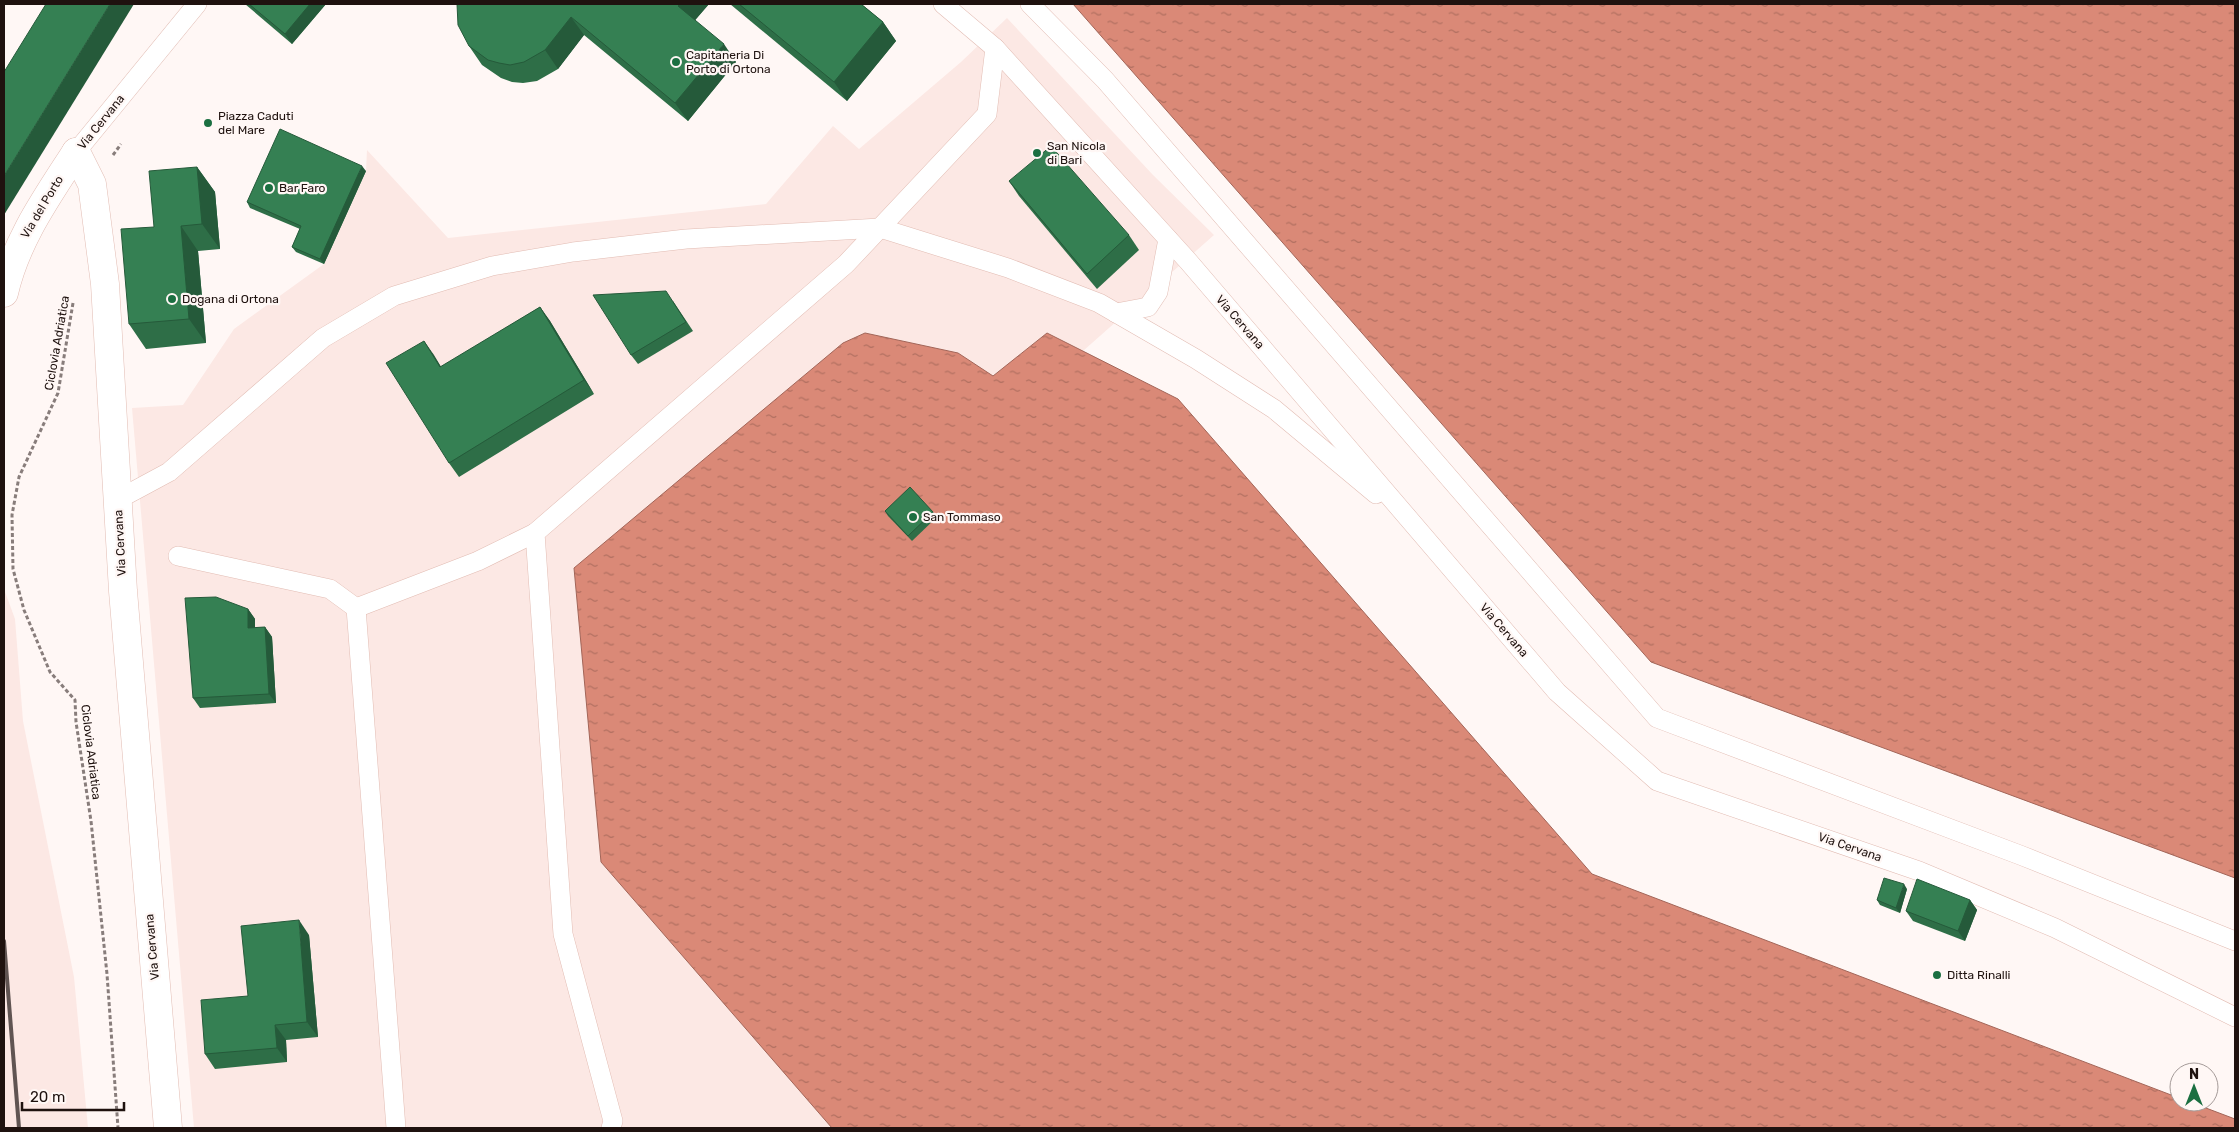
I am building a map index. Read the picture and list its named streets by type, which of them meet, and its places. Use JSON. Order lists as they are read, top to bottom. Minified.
{"streets":{"street":["Via Cervana","Via del Porto"],"path":["Ciclovia Adriatica"]},"crossings":[["Via Cervana","Via del Porto"]],"places":["Capitaneria Di Porto di Ortona","Piazza Caduti del Mare","San Nicola di Bari","Bar Faro","Dogana di Ortona","San Tommaso","Ditta Rinalli"],"scale_bar":"20 m","north":"top"}
